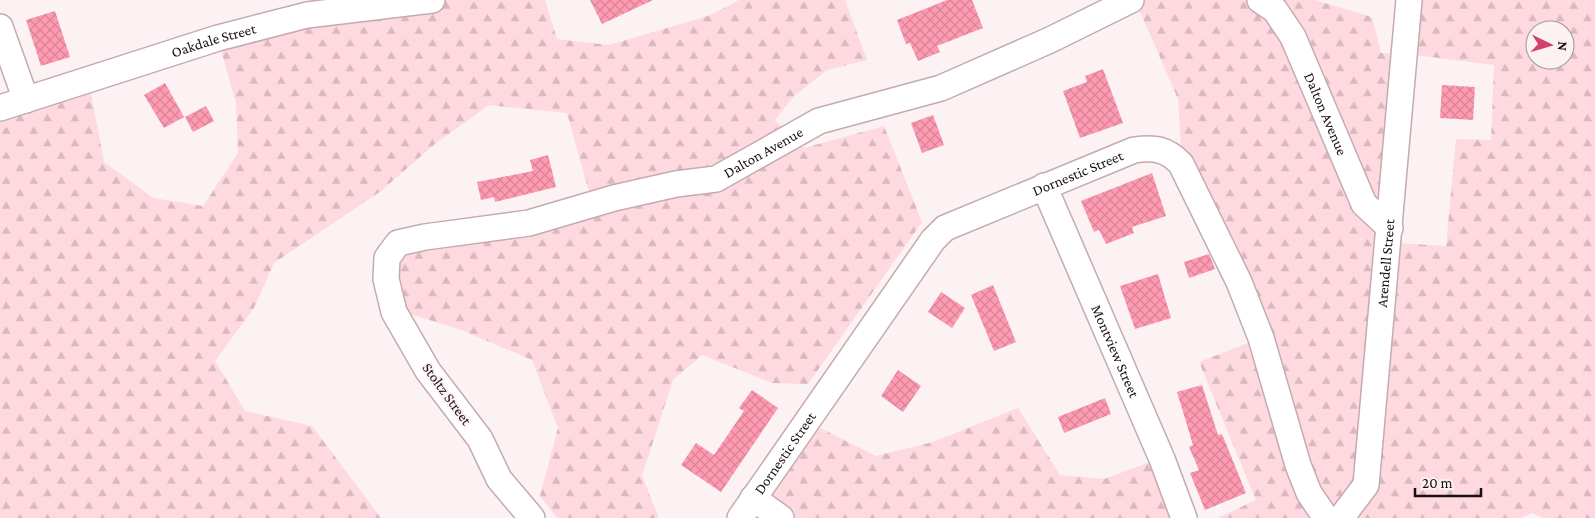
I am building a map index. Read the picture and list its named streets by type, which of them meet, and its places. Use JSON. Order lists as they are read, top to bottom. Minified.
{"streets":{"street":["Oakdale Street","Dalton Avenue","Dornestic Street","Arendell Street","Montview Street","Stoltz Street"]},"crossings":[["Dalton Avenue","Arendell Street"],["Dalton Avenue","Stoltz Street"],["Dornestic Street","Montview Street"]],"scale_bar":"20 m","north":"right"}
